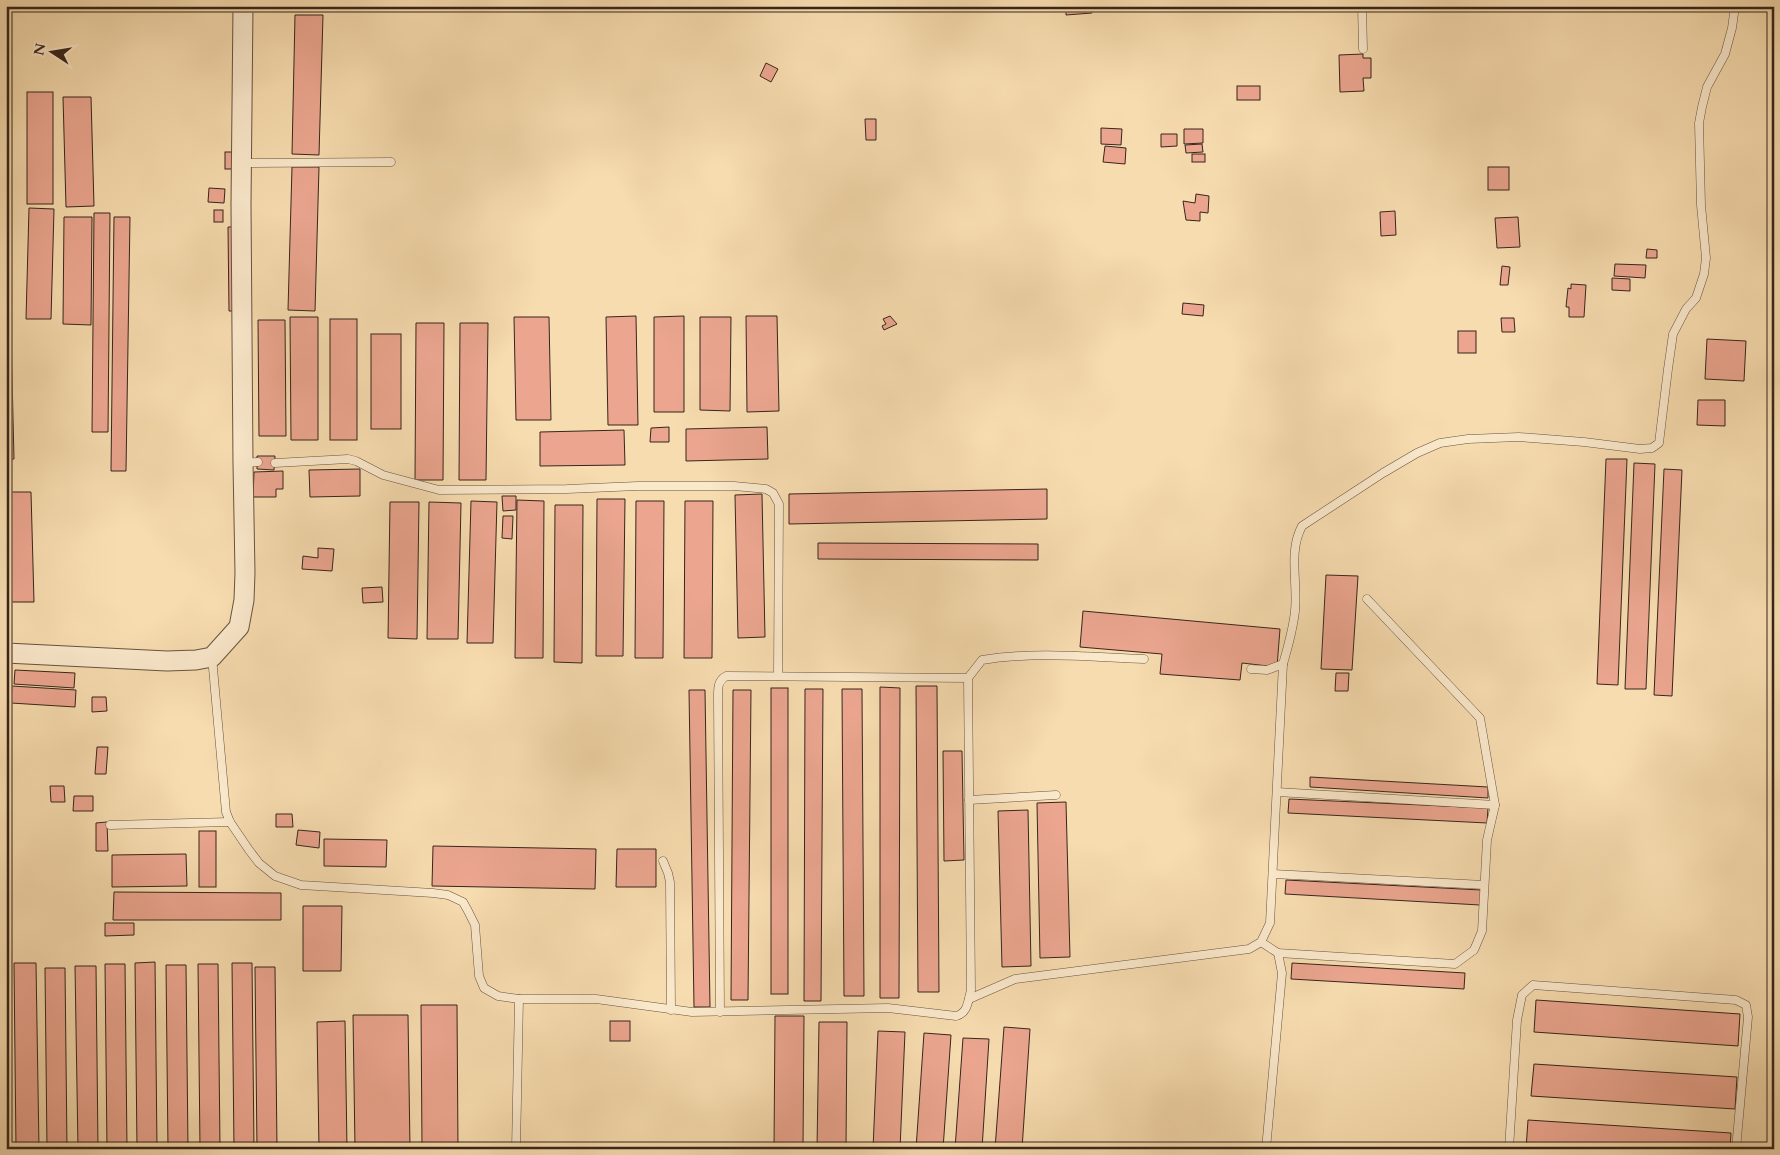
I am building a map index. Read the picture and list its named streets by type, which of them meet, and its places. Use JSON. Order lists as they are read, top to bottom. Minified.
{"north":"left"}
